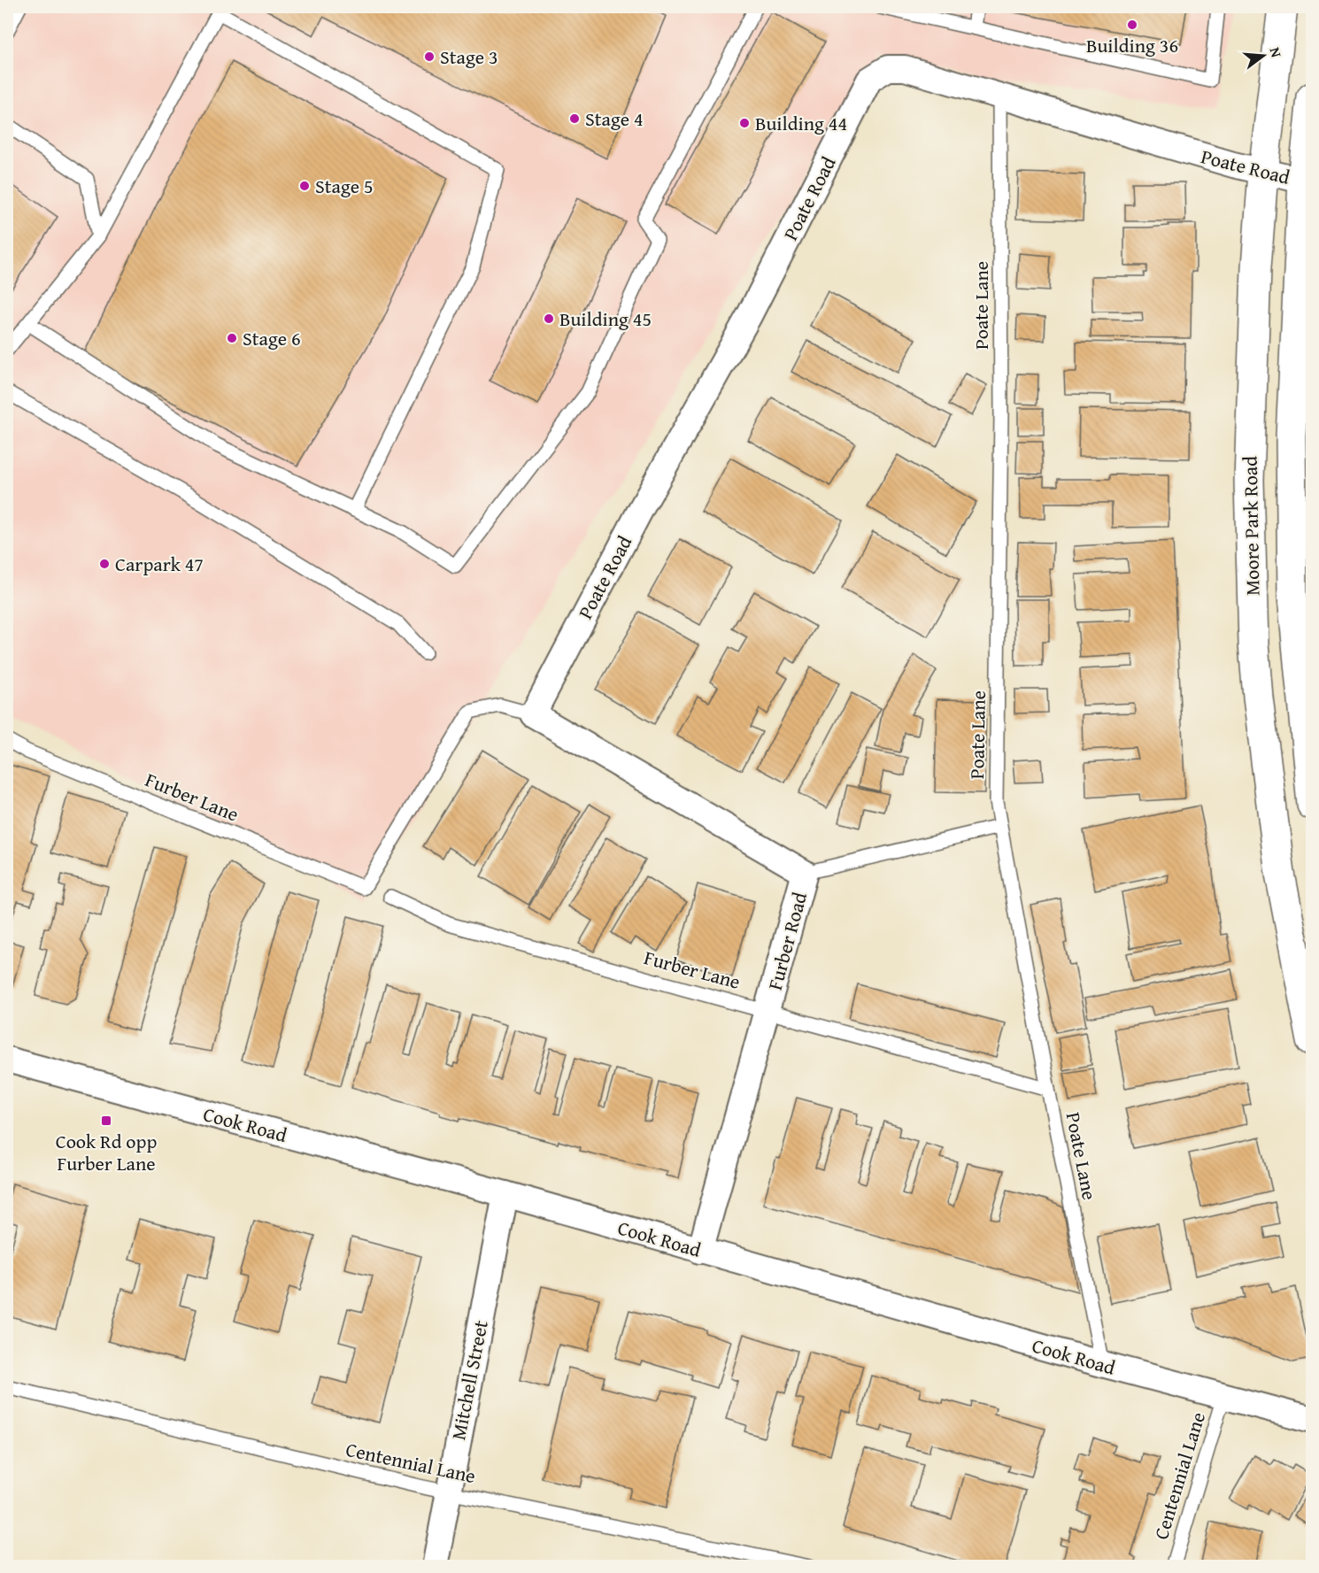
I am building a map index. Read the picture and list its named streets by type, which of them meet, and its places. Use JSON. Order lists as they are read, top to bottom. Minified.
{"streets":{"main road":["Moore Park Road"],"street":["Poate Road","Furber Road","Cook Road","Mitchell Street"],"lane":["Poate Lane","Furber Lane","Centennial Lane"]},"crossings":[["Poate Road","Poate Lane"],["Poate Road","Moore Park Road"],["Poate Road","Furber Lane"],["Poate Road","Furber Road"],["Poate Lane","Furber Lane"],["Poate Lane","Cook Road"],["Furber Lane","Furber Road"],["Furber Road","Cook Road"],["Cook Road","Mitchell Street"],["Cook Road","Centennial Lane"],["Mitchell Street","Centennial Lane"]],"places":{"other":["Building 36","Stage 3","Stage 4","Building 44","Stage 5","Building 45","Stage 6","Carpark 47"],"transit":["Cook Rd opp Furber Lane"]},"north":"right"}
